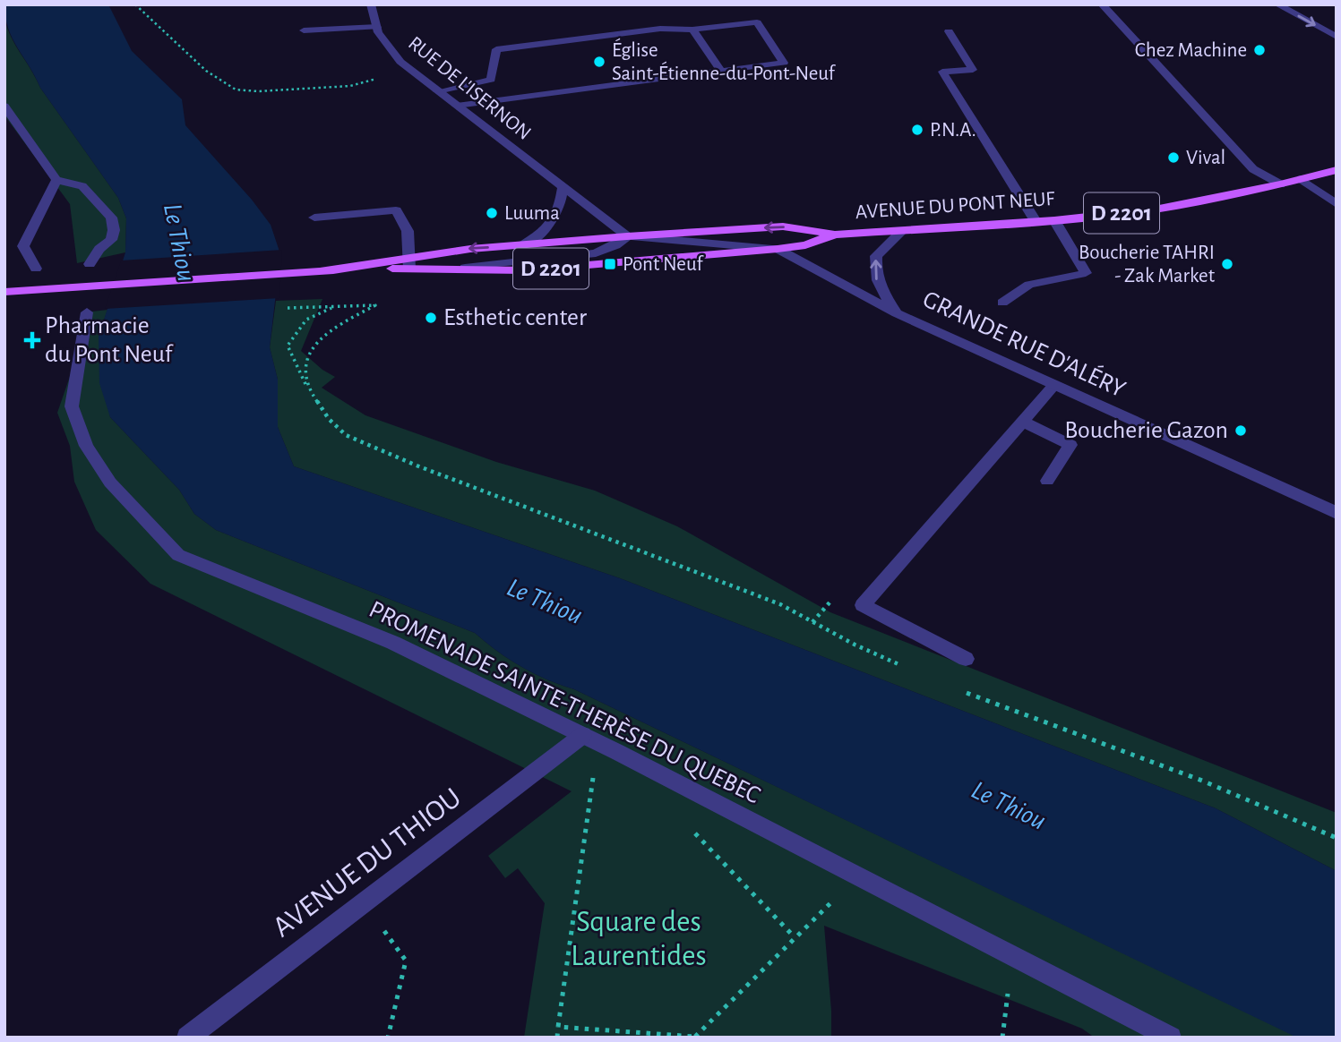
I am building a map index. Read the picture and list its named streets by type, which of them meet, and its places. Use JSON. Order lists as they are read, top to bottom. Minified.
{"streets":{"main road":["AVENUE DU PONT NEUF","D 2201"],"street":["RUE DE L'ISERNON","GRANDE RUE D'ALÉRY","PROMENADE SAINTE-THERÈSE DU QUEBEC","AVENUE DU THIOU"]},"crossings":[["RUE DE L'ISERNON","AVENUE DU PONT NEUF"],["AVENUE DU PONT NEUF","GRANDE RUE D'ALÉRY"],["PROMENADE SAINTE-THERÈSE DU QUEBEC","AVENUE DU THIOU"]],"water":["Le Thiou"],"parks":["Square des Laurentides"],"places":{"other":["Chez Machine","Église Saint-Étienne-du-Pont-Neuf","P.N.A.","Vival","Luuma","Boucherie TAHRI - Zak Market","Esthetic center","Boucherie Gazon"],"transit":["Pont Neuf"],"health":["Pharmacie du Pont Neuf"]}}
